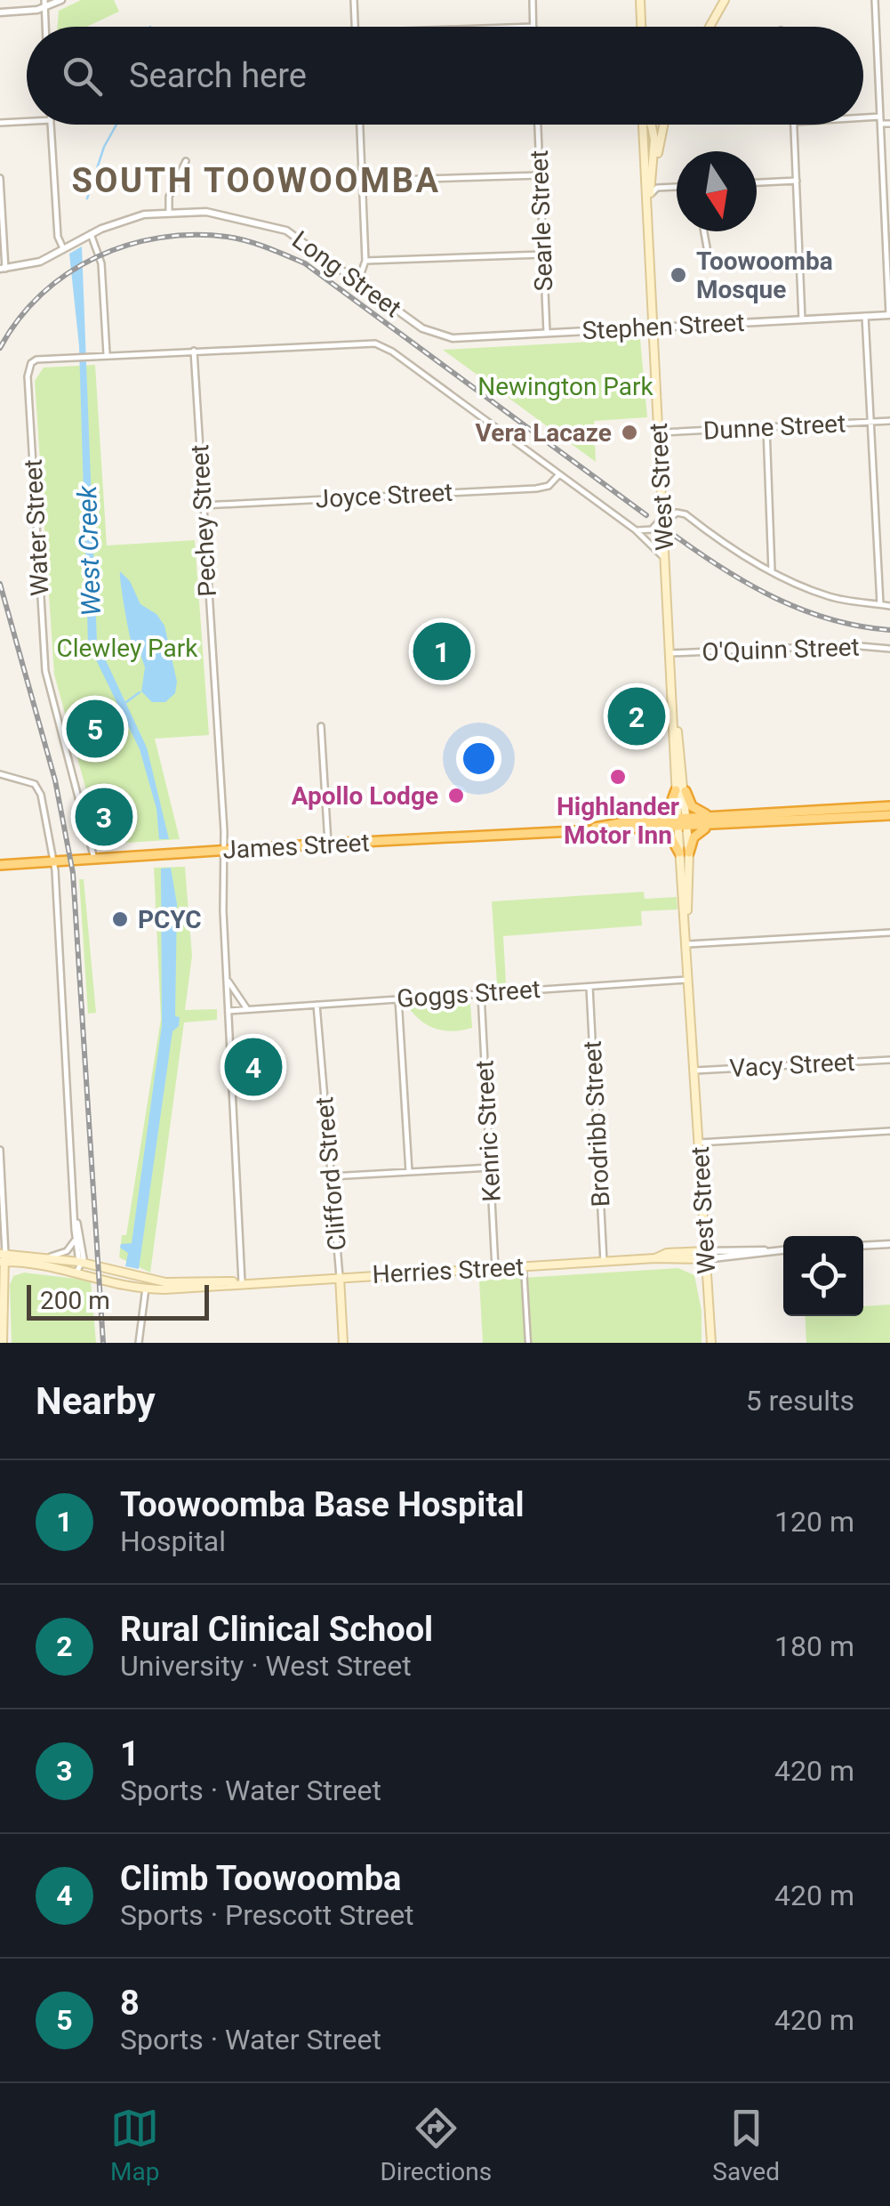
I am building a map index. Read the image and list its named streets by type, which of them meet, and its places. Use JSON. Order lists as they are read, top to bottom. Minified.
{"streets":{"highway":["James Street"],"main road":["West Street","Clifford Street","Herries Street"],"street":["Searle Street","Long Street","Stephen Street","Dunne Street","Joyce Street","Pechey Street","Water Street","O'Quinn Street","Goggs Street","Vacy Street","Brodribb Street","Kenric Street"]},"crossings":[["Searle Street","Stephen Street"],["Long Street","Stephen Street"],["Stephen Street","West Street"],["Dunne Street","West Street"],["West Street","O'Quinn Street"],["West Street","James Street"],["West Street","Goggs Street"],["West Street","Vacy Street"],["West Street","Herries Street"],["Joyce Street","Pechey Street"],["Pechey Street","James Street"],["Pechey Street","Goggs Street"],["Pechey Street","Herries Street"],["Water Street","James Street"],["Goggs Street","Brodribb Street"],["Goggs Street","Kenric Street"],["Goggs Street","Clifford Street"],["Brodribb Street","Herries Street"],["Kenric Street","Herries Street"],["Clifford Street","Herries Street"]],"districts":["SOUTH TOOWOOMBA"],"water":["West Creek"],"parks":["Newington Park","Clewley Park"],"places":["Toowoomba Mosque","Vera Lacaze","Highlander Motor Inn","Apollo Lodge","PCYC"],"scale_bar":"200 m","north":"bottom","page":{"search":"Search here","pins":["1","2","5","3","4"],"scale":"200 m","heading":["Nearby","5 results"],"list":[{"mark":"1","name":"Toowoomba Base Hospital","note":"Hospital","value":"120 m"},{"mark":"2","name":"Rural Clinical School","note":"University · West Street","value":"180 m"},{"mark":"3","name":"1","note":"Sports · Water Street","value":"420 m"},{"mark":"4","name":"Climb Toowoomba","note":"Sports · Prescott Street","value":"420 m"},{"mark":"5","name":"8","note":"Sports · Water Street","value":"420 m"}],"nav":["Map","Directions","Saved"]}}
